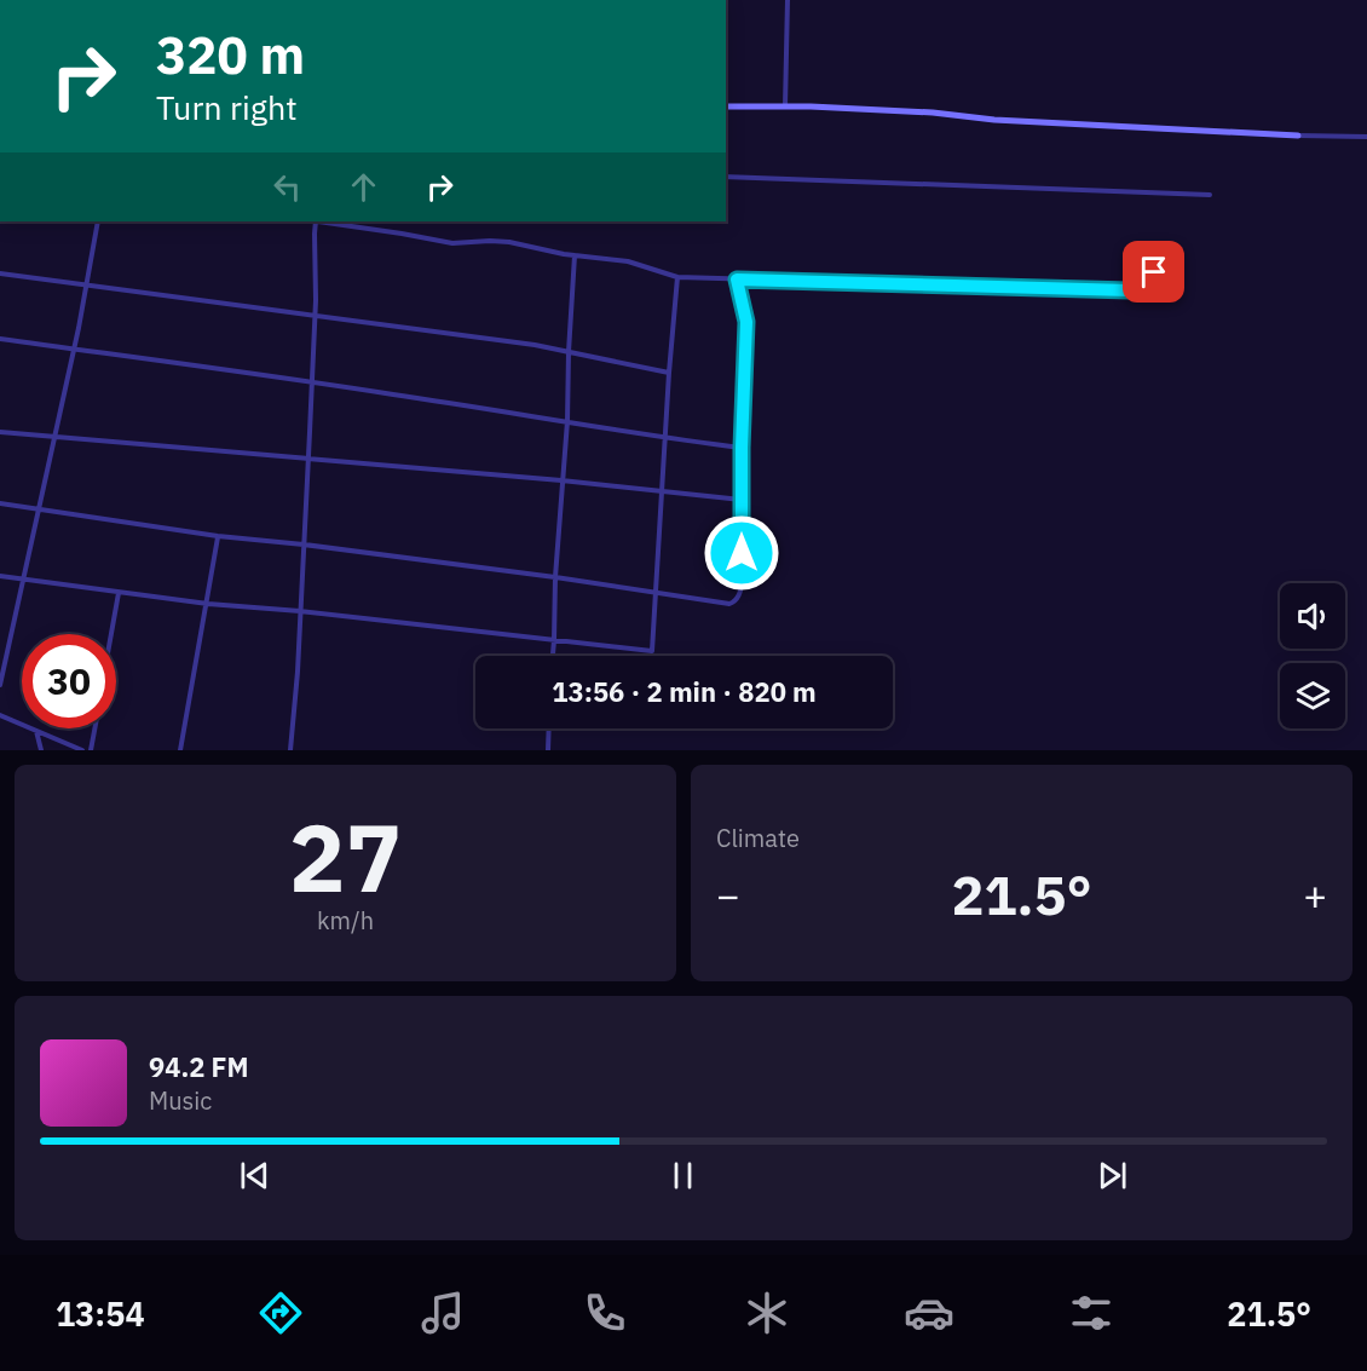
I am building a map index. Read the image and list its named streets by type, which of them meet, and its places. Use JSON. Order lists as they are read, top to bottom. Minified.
{"page":{"turn":["320 m","Turn right"],"limit":"30","trip":"13:56 · 2 min · 820 m","tile":[["27","km/h"],"Climate"],"heat":["−","21.5°","+"],"song":["94.2 FM","Music"],"tabs":["13:54","21.5°"]}}
